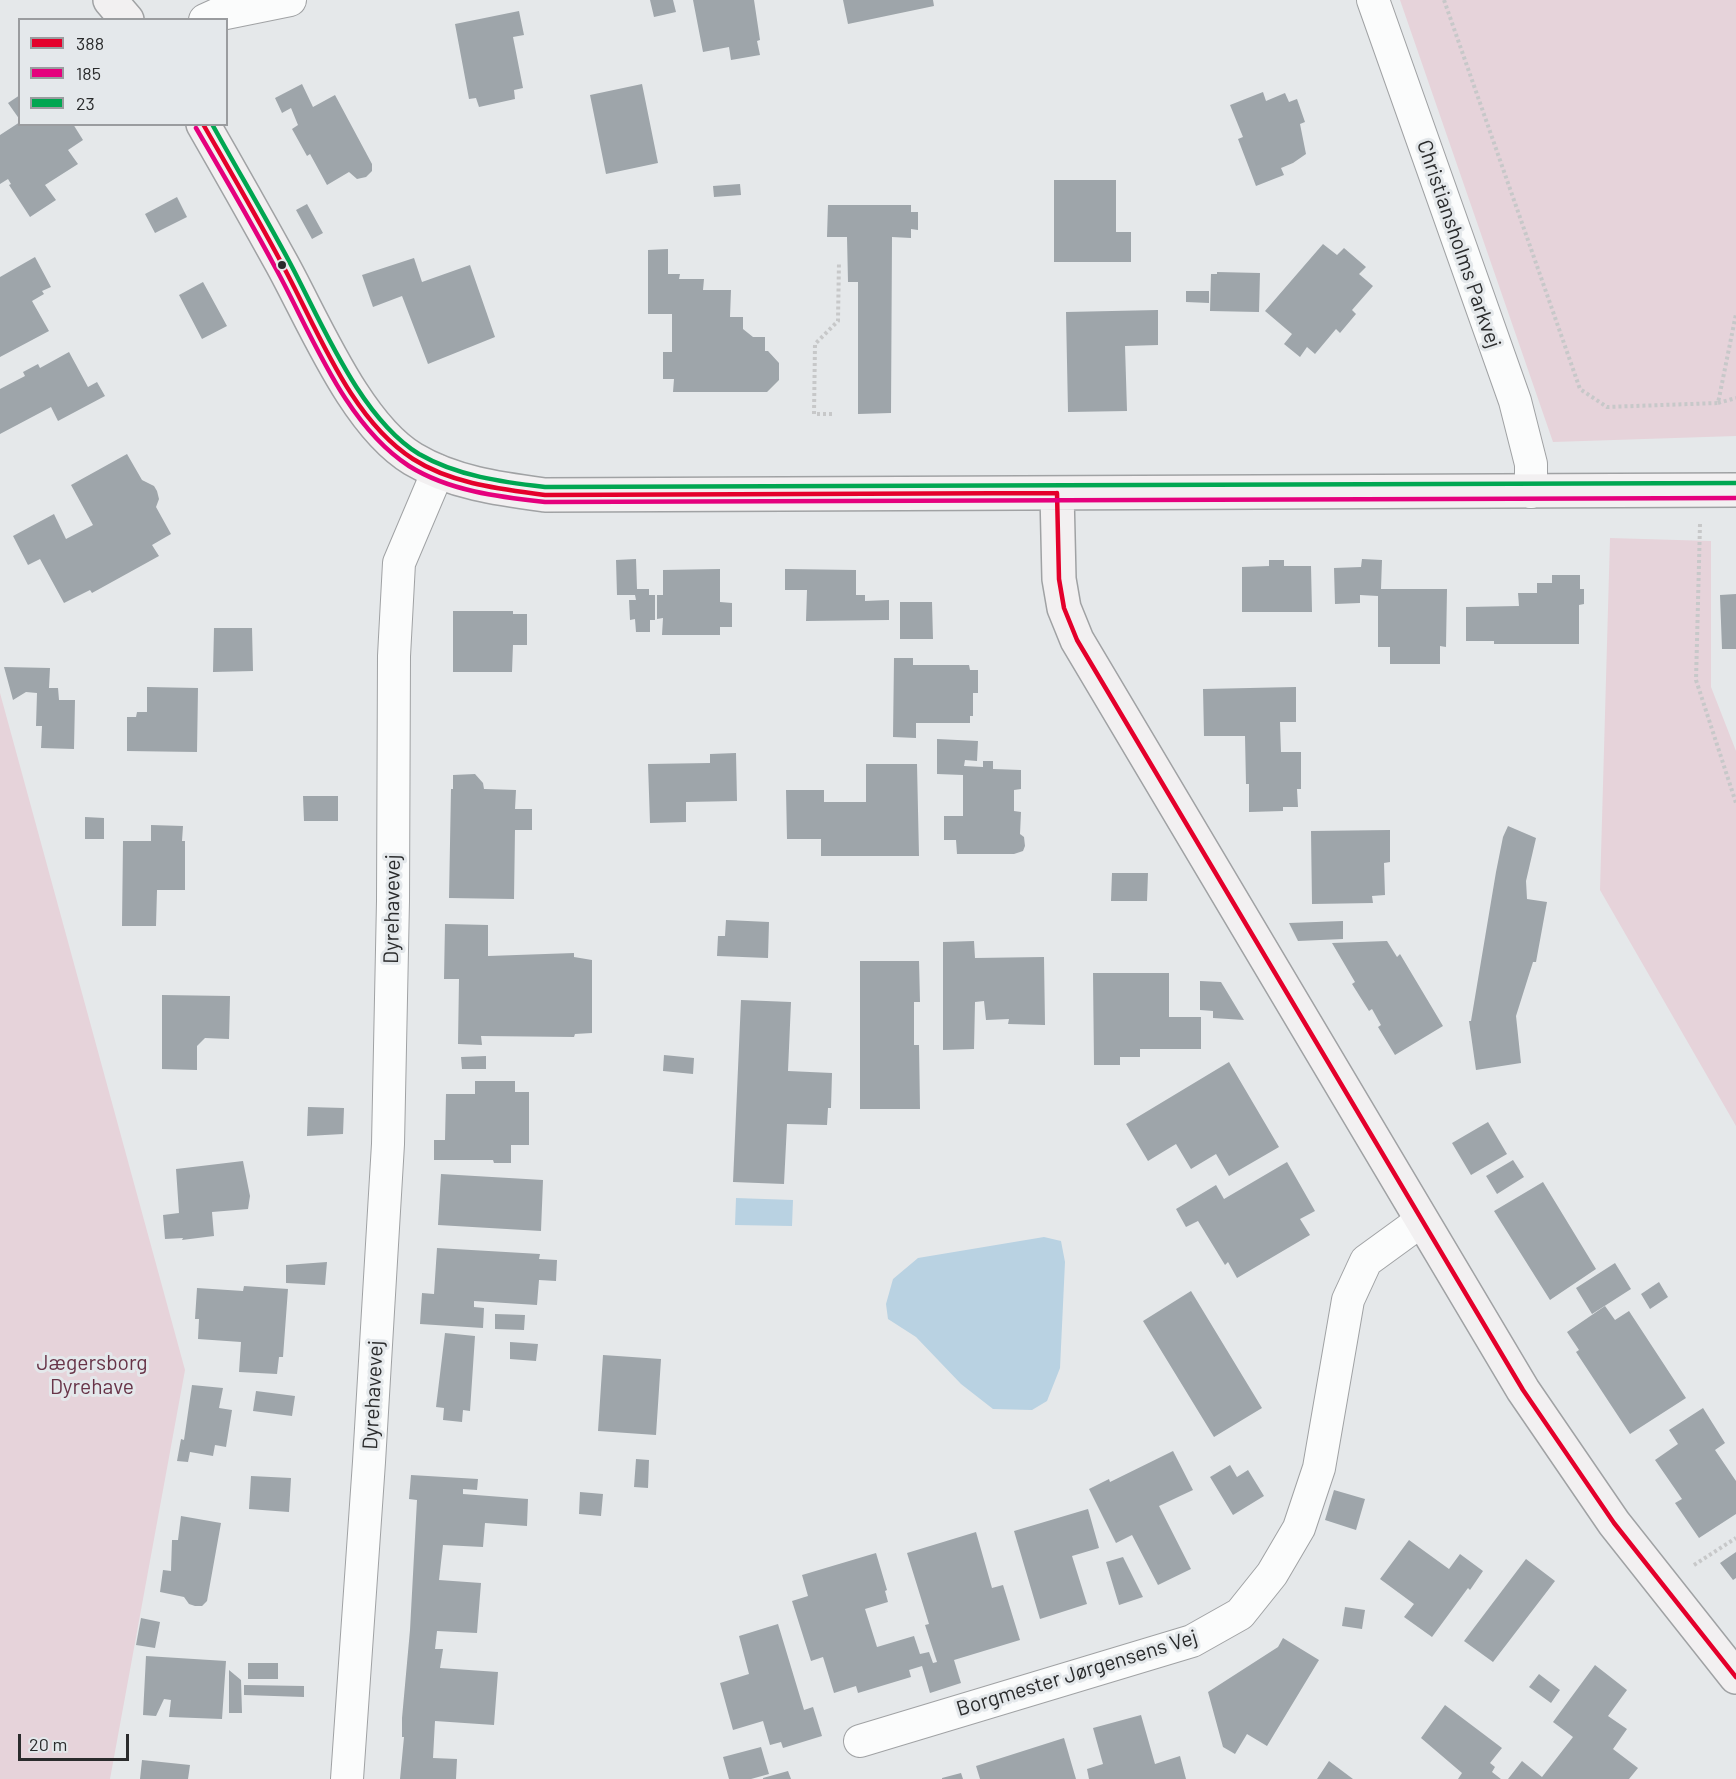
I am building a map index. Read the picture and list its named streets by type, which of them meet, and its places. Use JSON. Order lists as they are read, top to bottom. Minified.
{"streets":{"street":["Christiansholms Parkvej","Dyrehavevej","Borgmester Jørgensens Vej"]},"parks":["Jægersborg Dyrehave"],"lines":["transit line 388","transit line 23","transit line 185"],"legend":["388","185","23"],"scale_bar":"20 m"}
